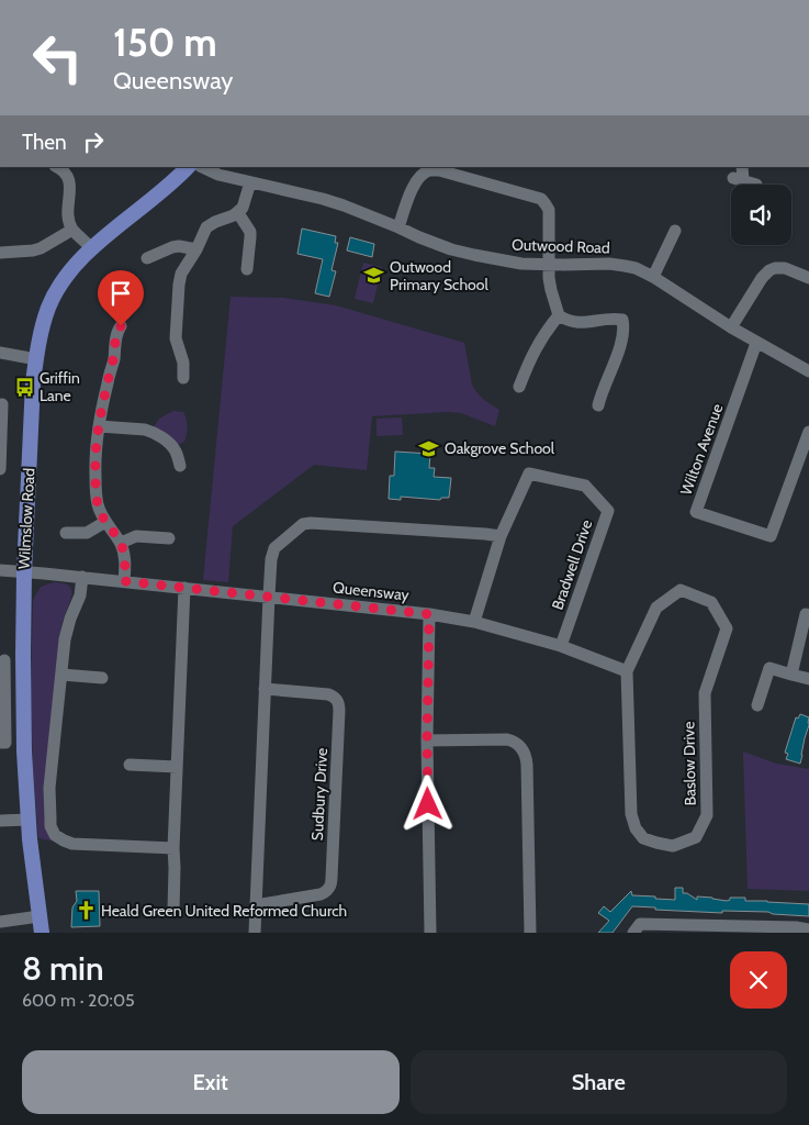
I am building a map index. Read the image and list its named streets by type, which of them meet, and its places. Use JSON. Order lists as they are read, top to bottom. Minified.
{"streets":{"main road":["Wilmslow Road"],"street":["Outwood Road","Wilton Avenue","Bradwell Drive","Queensway","Baslow Drive","Sudbury Drive"]},"crossings":[["Outwood Road","Wilton Avenue"],["Wilmslow Road","Queensway"],["Bradwell Drive","Queensway"],["Queensway","Baslow Drive"]],"places":{"school or university":["Outwood Primary School","Oakgrove School"],"bus stop":["Griffin Lane"],"church":["Heald Green United Reformed Church"]},"page":{"turn":["150 m","Queensway"],"then":"Then","heading":["8 min","600 m · 20:05"],"buttons":["Exit","Share"]}}
